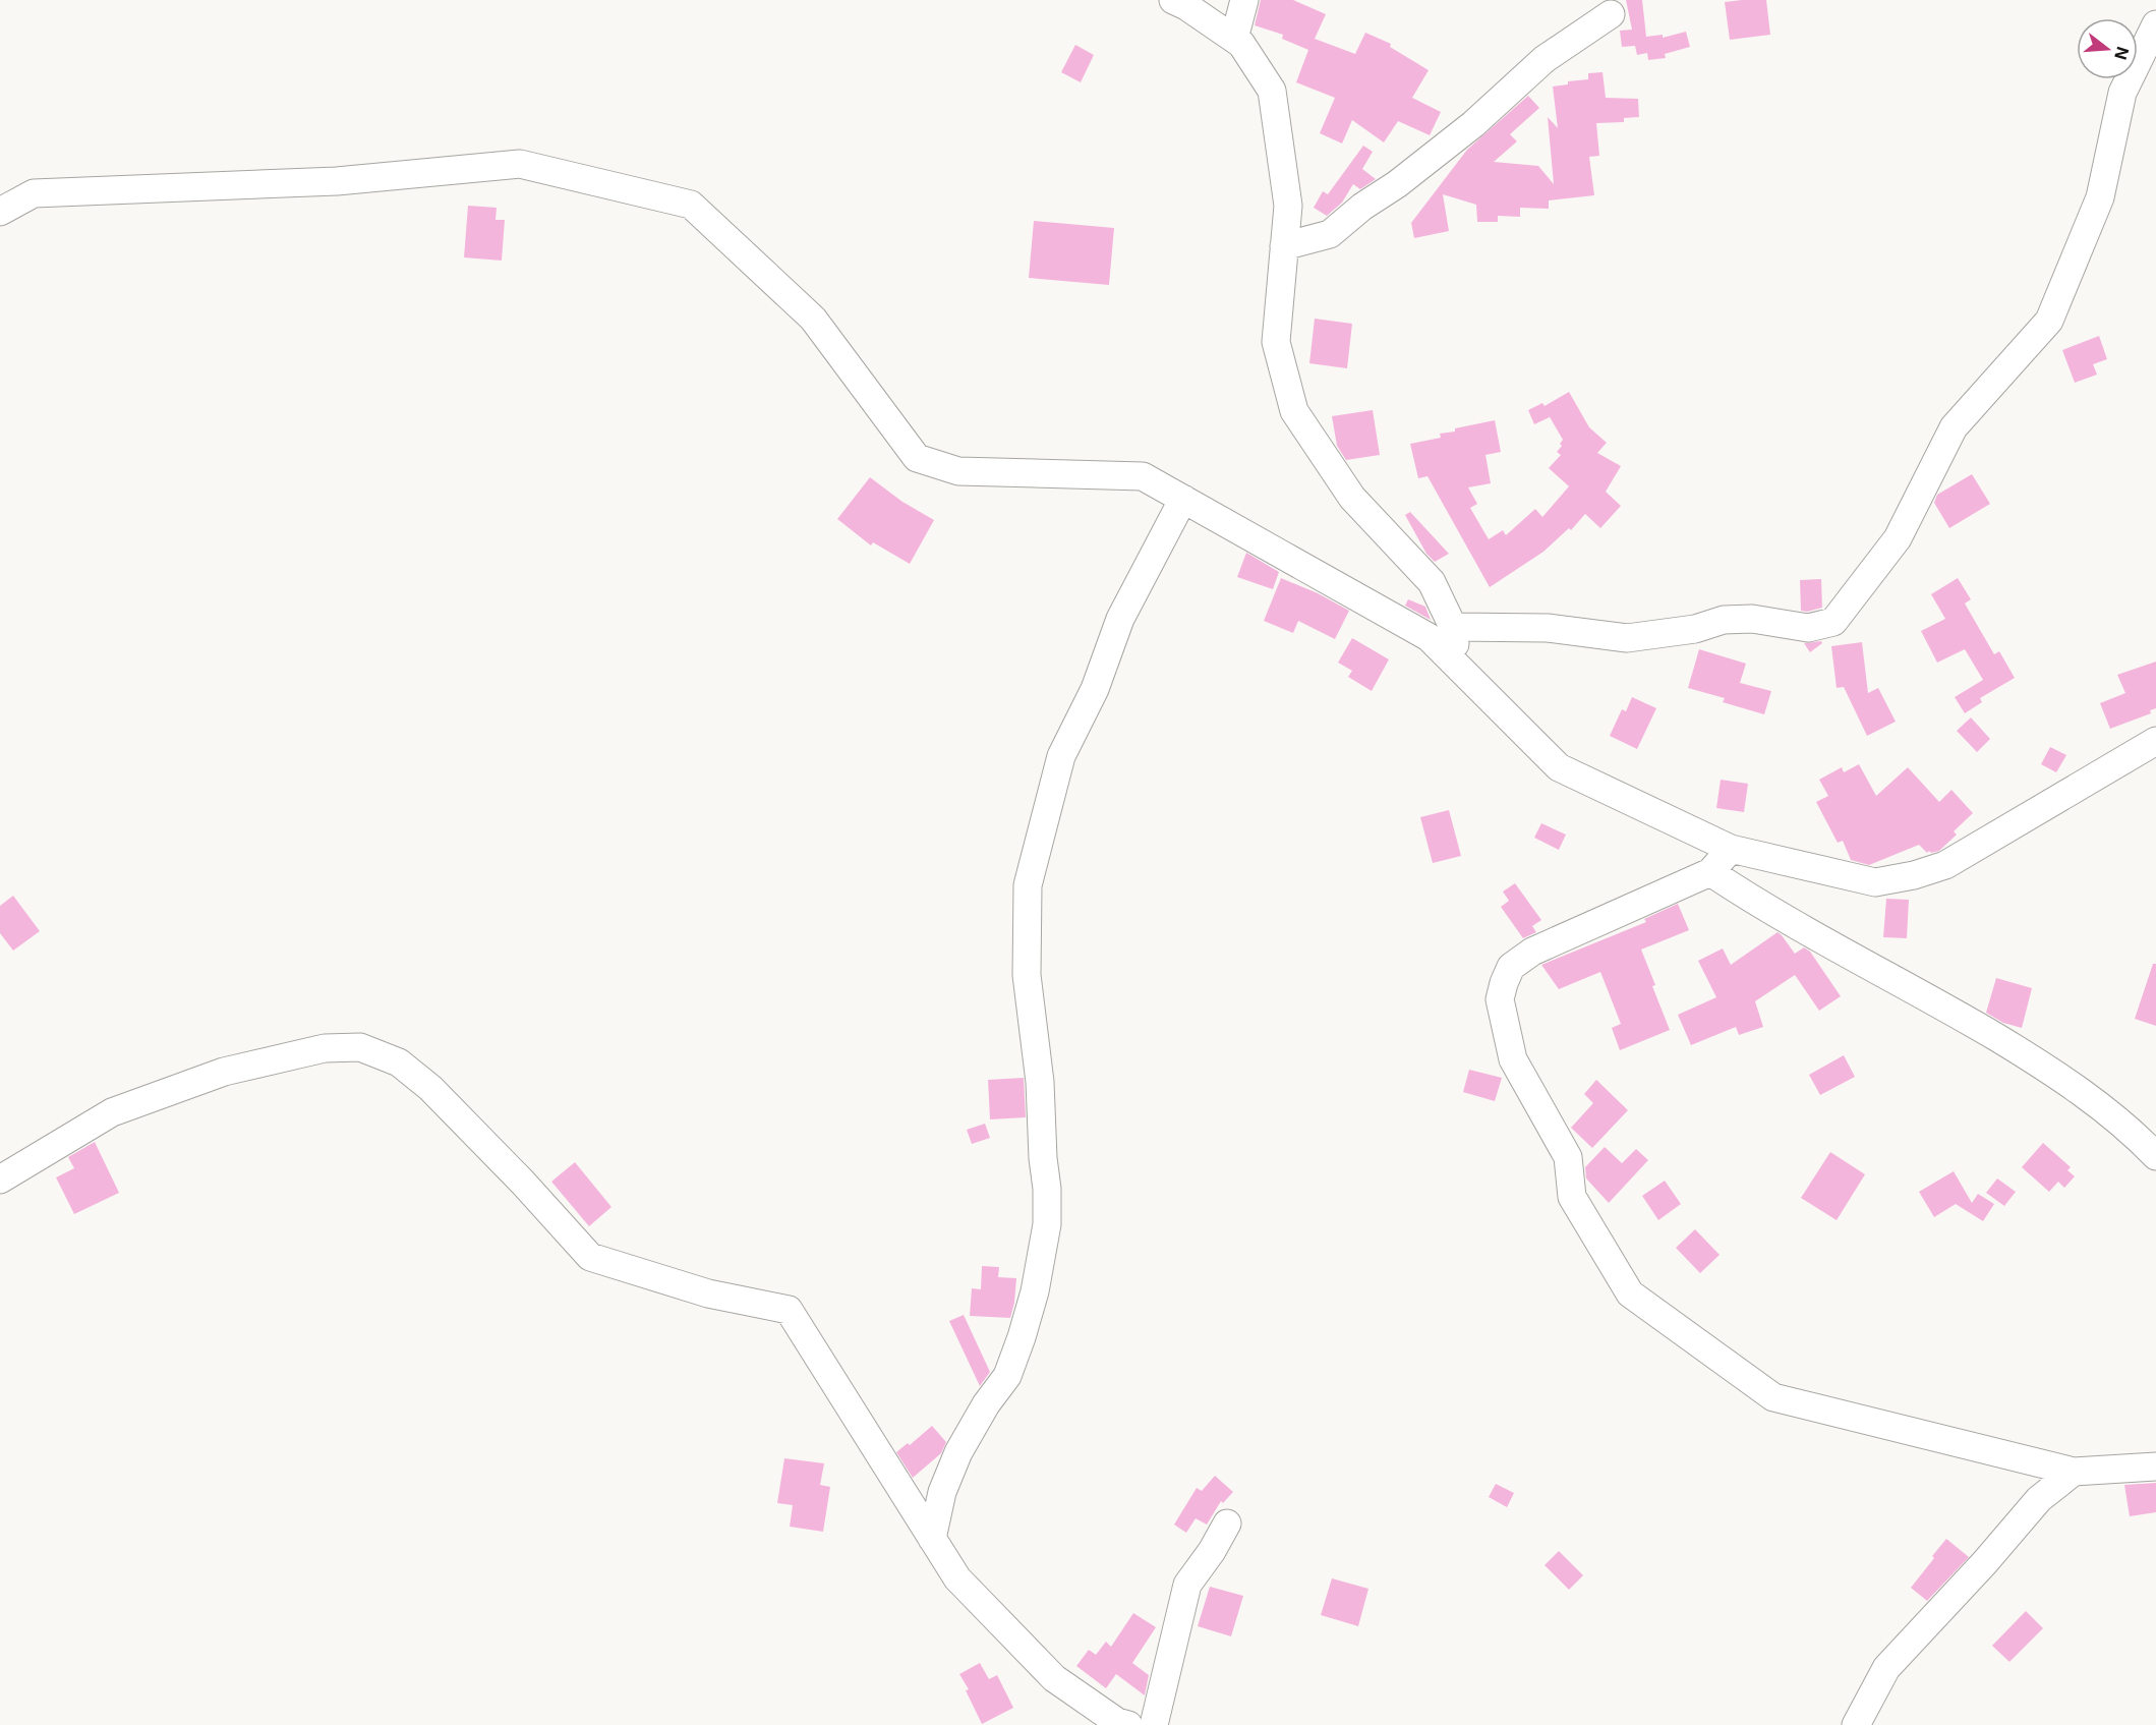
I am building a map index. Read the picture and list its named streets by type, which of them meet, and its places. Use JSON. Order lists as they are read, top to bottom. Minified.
{"north":"right"}
